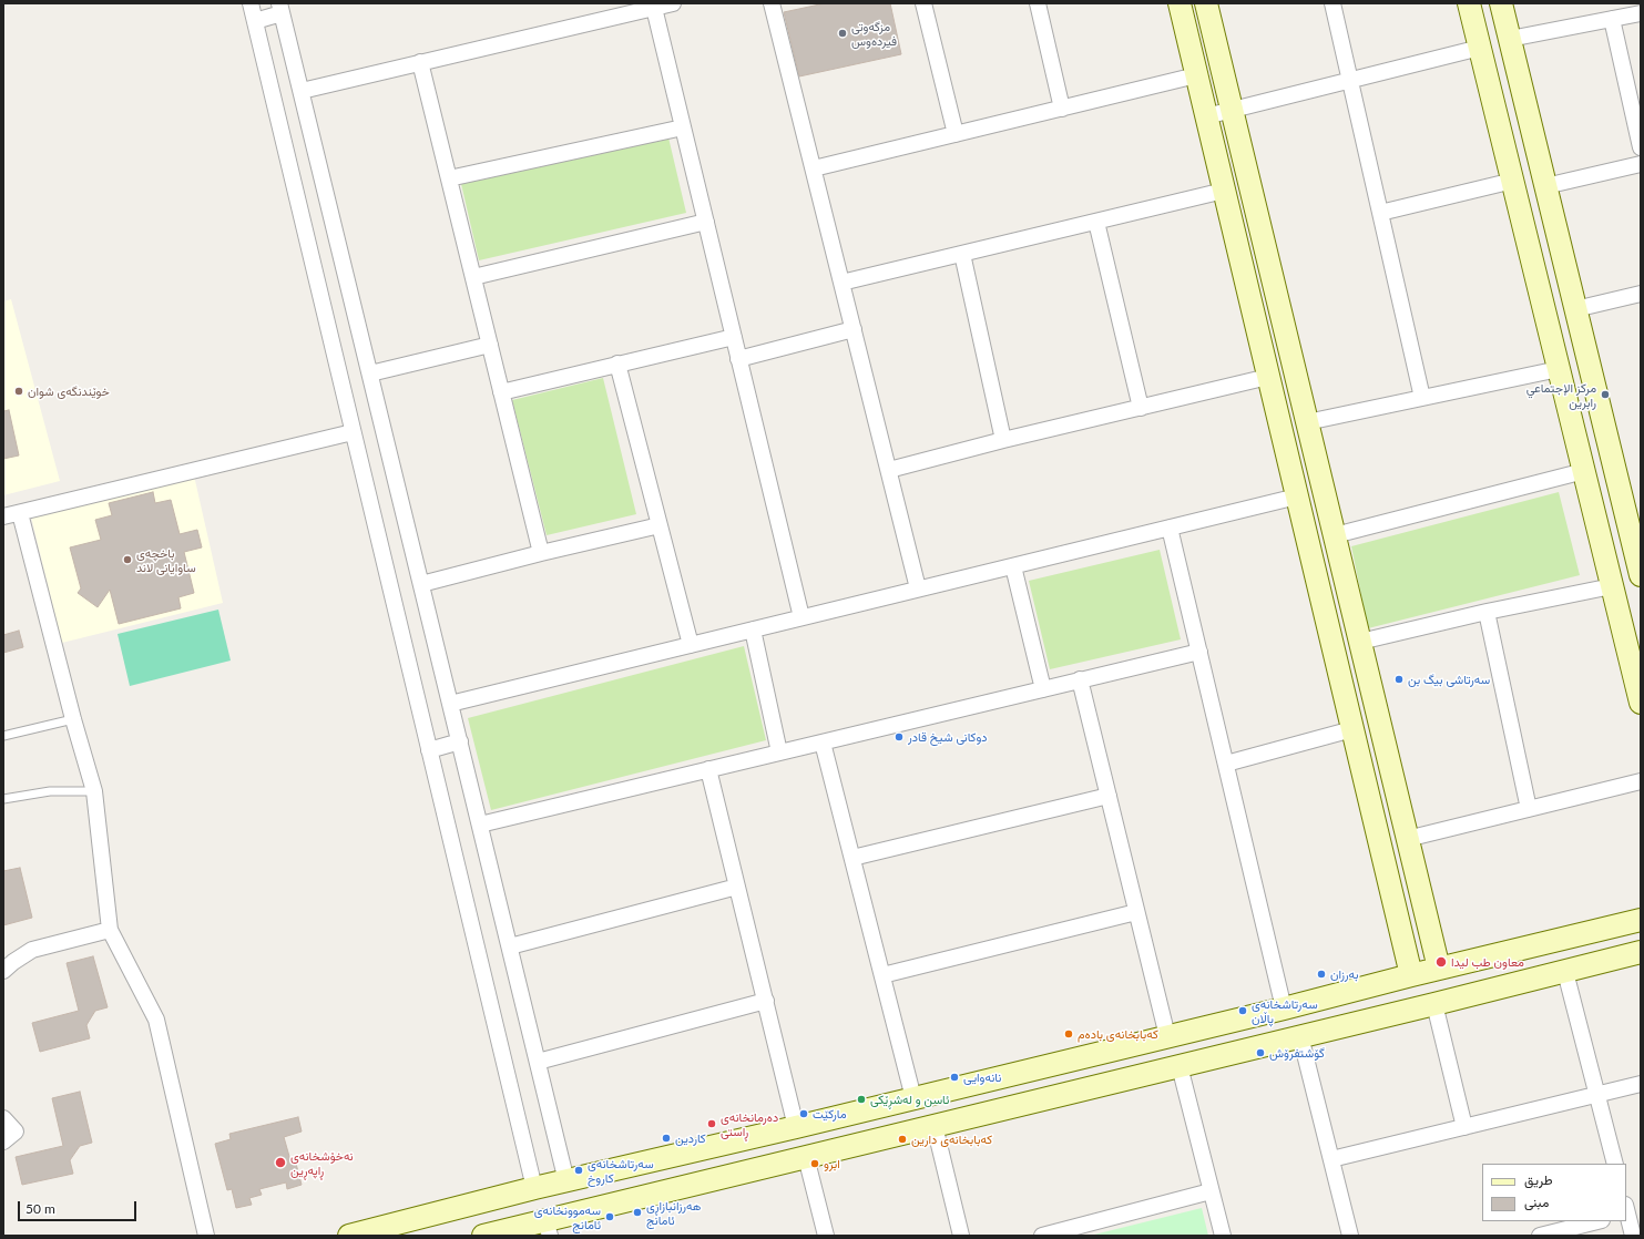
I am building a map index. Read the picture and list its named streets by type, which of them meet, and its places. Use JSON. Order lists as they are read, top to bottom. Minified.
{"places":["مزگە‌وتی فیردە‌وس","خوێندنگەی شوان","مركز الإجتماعي رابرين","باخچەی ساوایانی لاند","سەرتاشی بیگ بن","دوکانی شیخ قادر","معاون طب لیدا","بەرزان","سەرتاشخانەی پاڵان","کەبابخانەی بادەم","گۆشتفرۆش","نانەوایی","ئاسن و لەشڕێکی","مارکێت","دەرمانخانەی ڕاستی","كاردين","کەبابخانەی دارین","نەخۆشخانەی ڕاپەڕین","ابرو","سەرتاشخانەی کاروخ","هەرزانبازاڕی ئامانج","سەموونخانەی ئامانج"],"legend":["طريق","مبنى"],"scale_bar":"50 m"}
